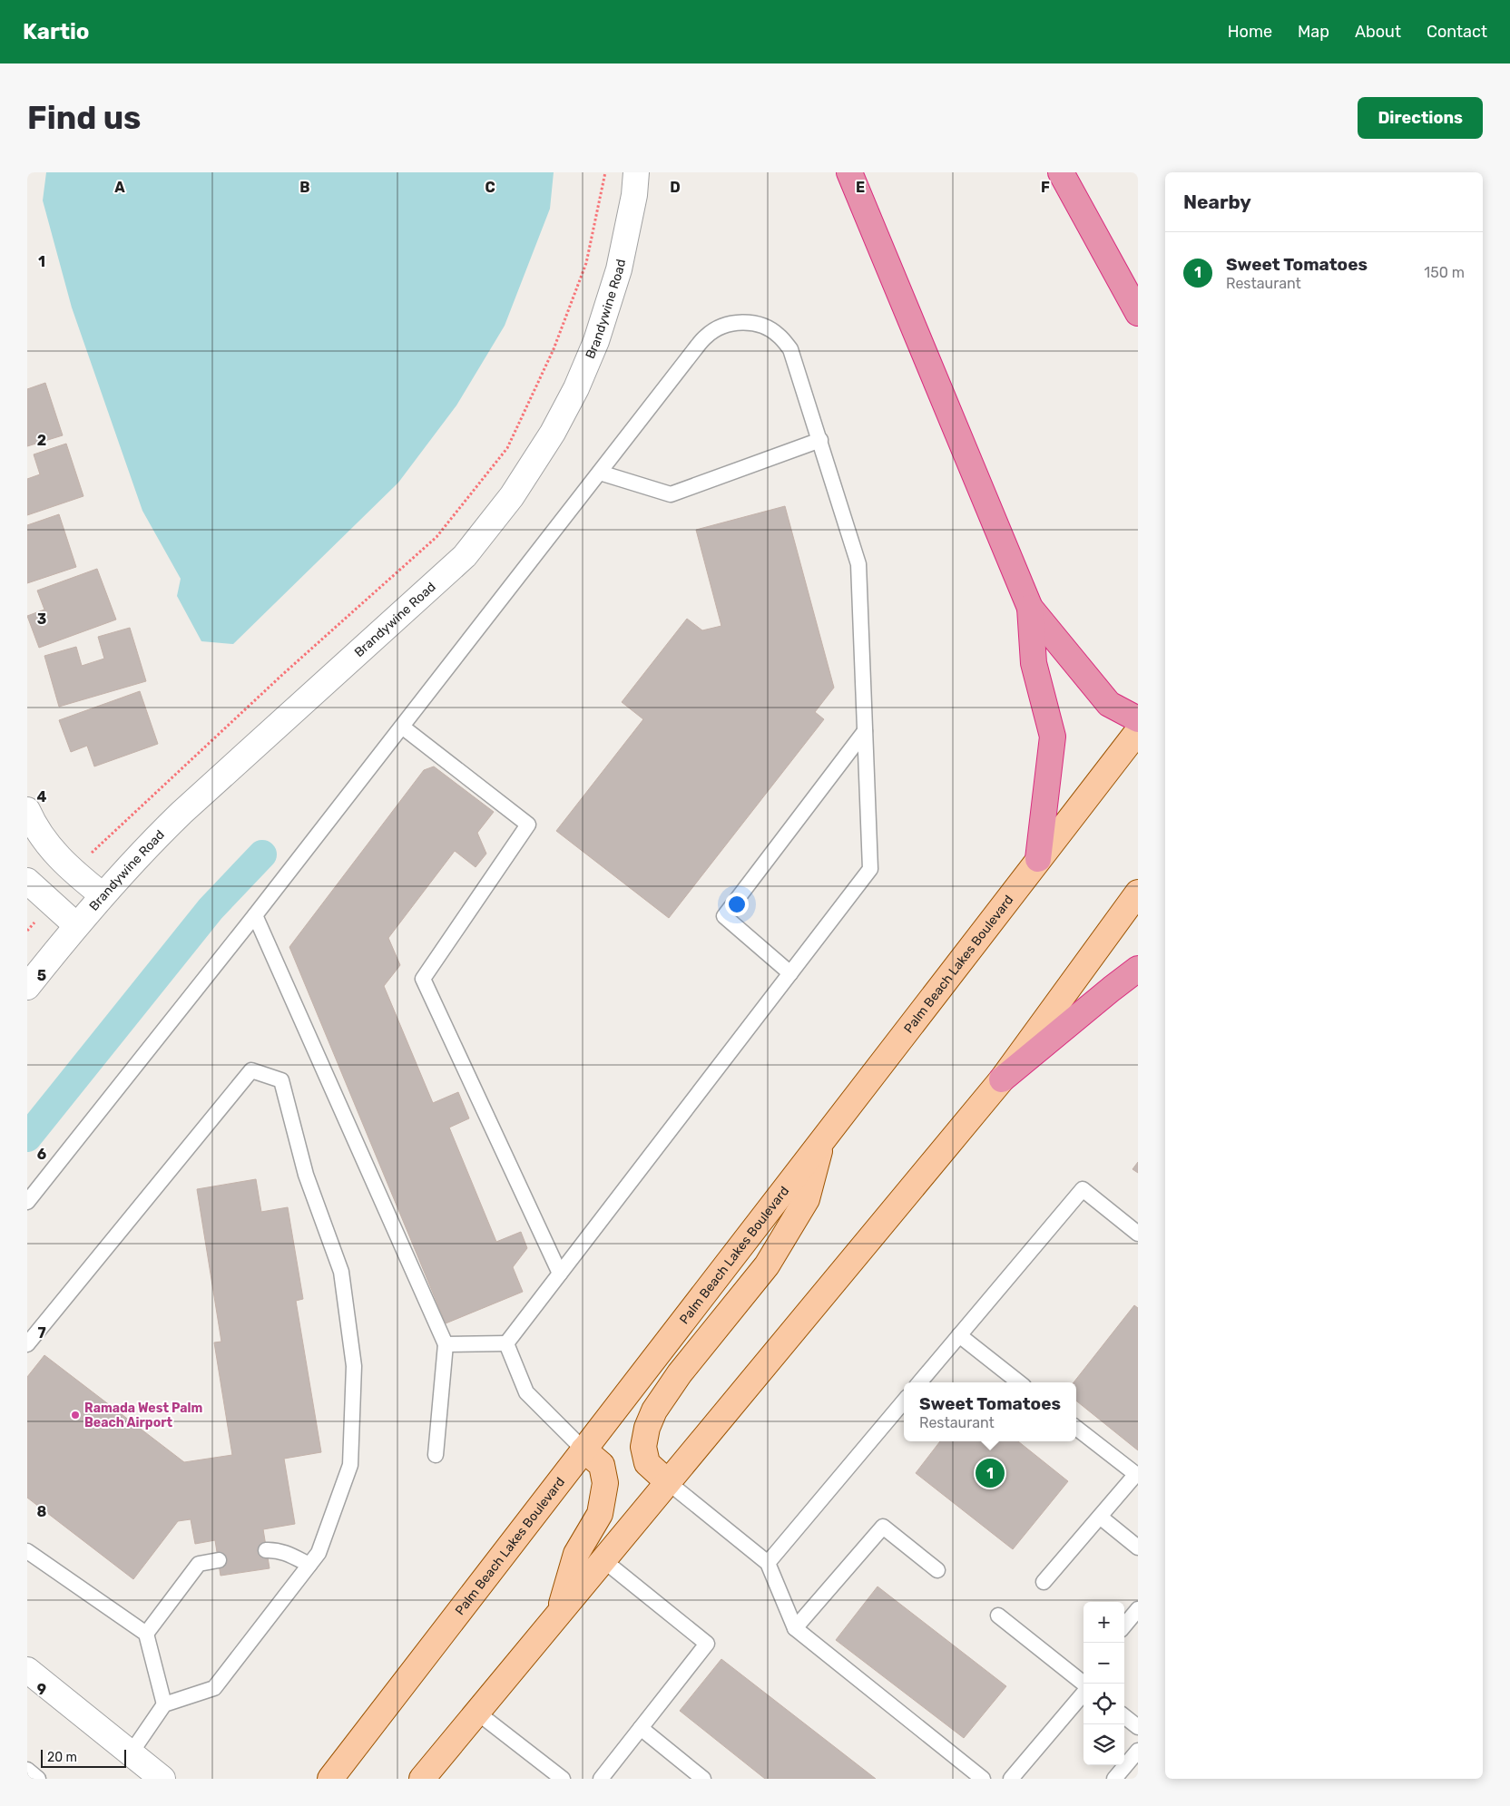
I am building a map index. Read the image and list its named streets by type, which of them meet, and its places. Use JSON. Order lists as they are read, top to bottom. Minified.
{"streets":{"main road":["Palm Beach Lakes Boulevard"],"street":["Brandywine Road"]},"places":["Ramada West Palm Beach Airport"],"scale_bar":"20 m","page":{"header":"Kartio","nav":["Home","Map","About","Contact"],"buttons":"Directions","title":"Find us","heading":"Nearby","list":[{"mark":"1","name":"Sweet Tomatoes","note":"Restaurant","value":"150 m"}],"popup":["Sweet Tomatoes","Restaurant"],"pins":"1","map_buttons":["+","−"],"scale":"20 m"},"grid":{"columns":["A","B","C","D","E","F"],"rows":["1","2","3","4","5","6","7","8","9"]}}
